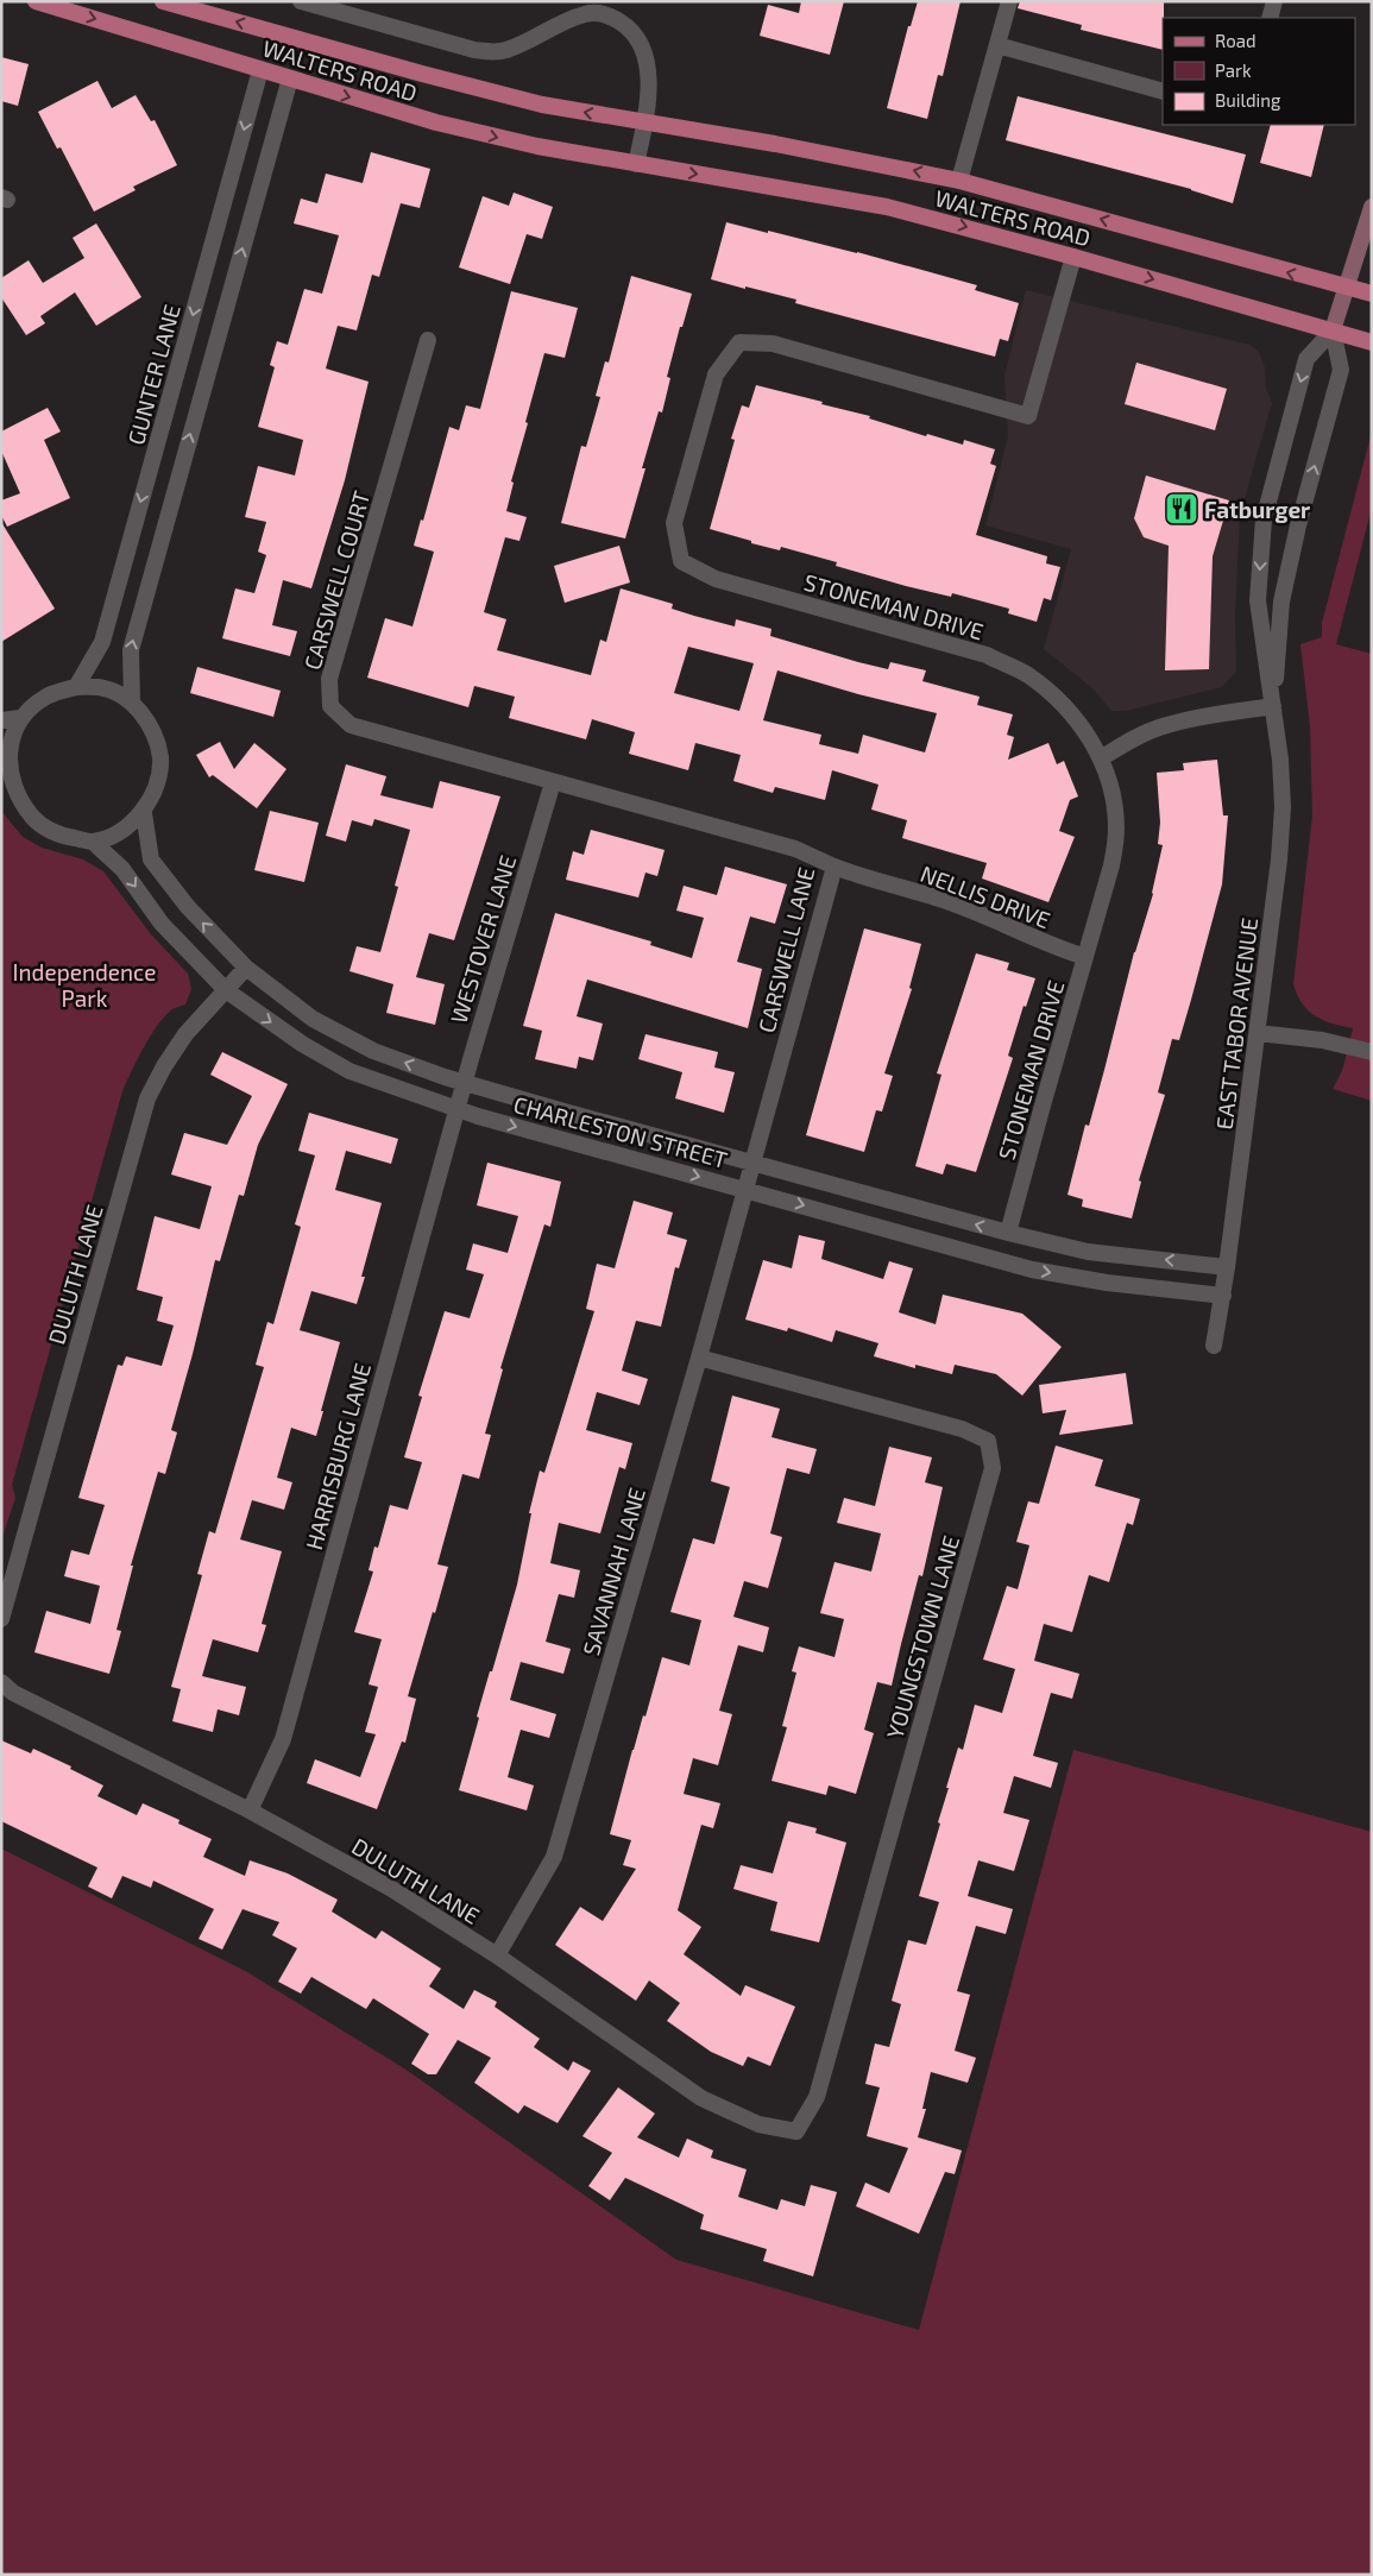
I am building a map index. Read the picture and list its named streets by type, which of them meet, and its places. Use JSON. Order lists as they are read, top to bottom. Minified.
{"streets":{"main road":["WALTERS ROAD","EAST TABOR AVENUE"],"street":["GUNTER LANE","CARSWELL COURT","STONEMAN DRIVE","NELLIS DRIVE","WESTOVER LANE","CARSWELL LANE","CHARLESTON STREET","DULUTH LANE","HARRISBURG LANE","SAVANNAH LANE","YOUNGSTOWN LANE"]},"crossings":[["WALTERS ROAD","GUNTER LANE"],["WALTERS ROAD","STONEMAN DRIVE"],["WALTERS ROAD","EAST TABOR AVENUE"],["GUNTER LANE","CHARLESTON STREET"],["CARSWELL COURT","WESTOVER LANE"],["CARSWELL COURT","CARSWELL LANE"],["STONEMAN DRIVE","NELLIS DRIVE"],["STONEMAN DRIVE","CHARLESTON STREET"],["NELLIS DRIVE","CARSWELL LANE"],["WESTOVER LANE","CARSWELL LANE"],["WESTOVER LANE","CHARLESTON STREET"],["WESTOVER LANE","HARRISBURG LANE"],["CARSWELL LANE","CHARLESTON STREET"],["CARSWELL LANE","SAVANNAH LANE"],["EAST TABOR AVENUE","CHARLESTON STREET"],["CHARLESTON STREET","DULUTH LANE"],["CHARLESTON STREET","HARRISBURG LANE"],["CHARLESTON STREET","SAVANNAH LANE"],["DULUTH LANE","HARRISBURG LANE"],["DULUTH LANE","SAVANNAH LANE"],["DULUTH LANE","YOUNGSTOWN LANE"],["SAVANNAH LANE","YOUNGSTOWN LANE"]],"parks":["Independence Park"],"places":{"restaurant":["Fatburger"]},"legend":["Road","Park","Building"]}
